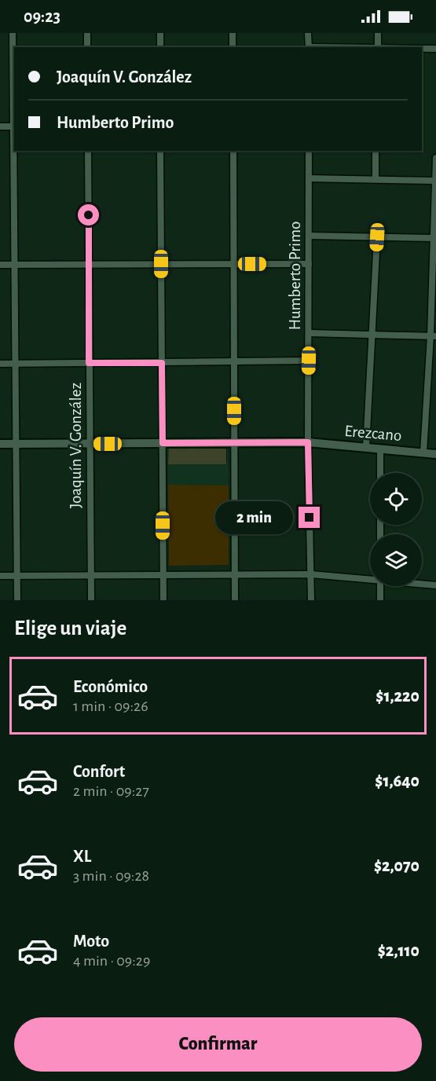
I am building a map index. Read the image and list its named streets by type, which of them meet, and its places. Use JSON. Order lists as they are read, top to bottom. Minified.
{"streets":{"street":["Humberto Primo","Erezcano","Joaquín V. González"]},"crossings":[["Humberto Primo","Erezcano"],["Erezcano","Joaquín V. González"]],"page":{"status":"09:23","banner":["Joaquín V. González","Humberto Primo"],"bubble":"2 min","heading":"Elige un viaje","list":[{"name":"Económico","note":"1 min · 09:26","value":"$1,220"},{"name":"Confort","note":"2 min · 09:27","value":"$1,640"},{"name":"XL","note":"3 min · 09:28","value":"$2,070"},{"name":"Moto","note":"4 min · 09:29","value":"$2,110"}],"buttons":"Confirmar"}}
